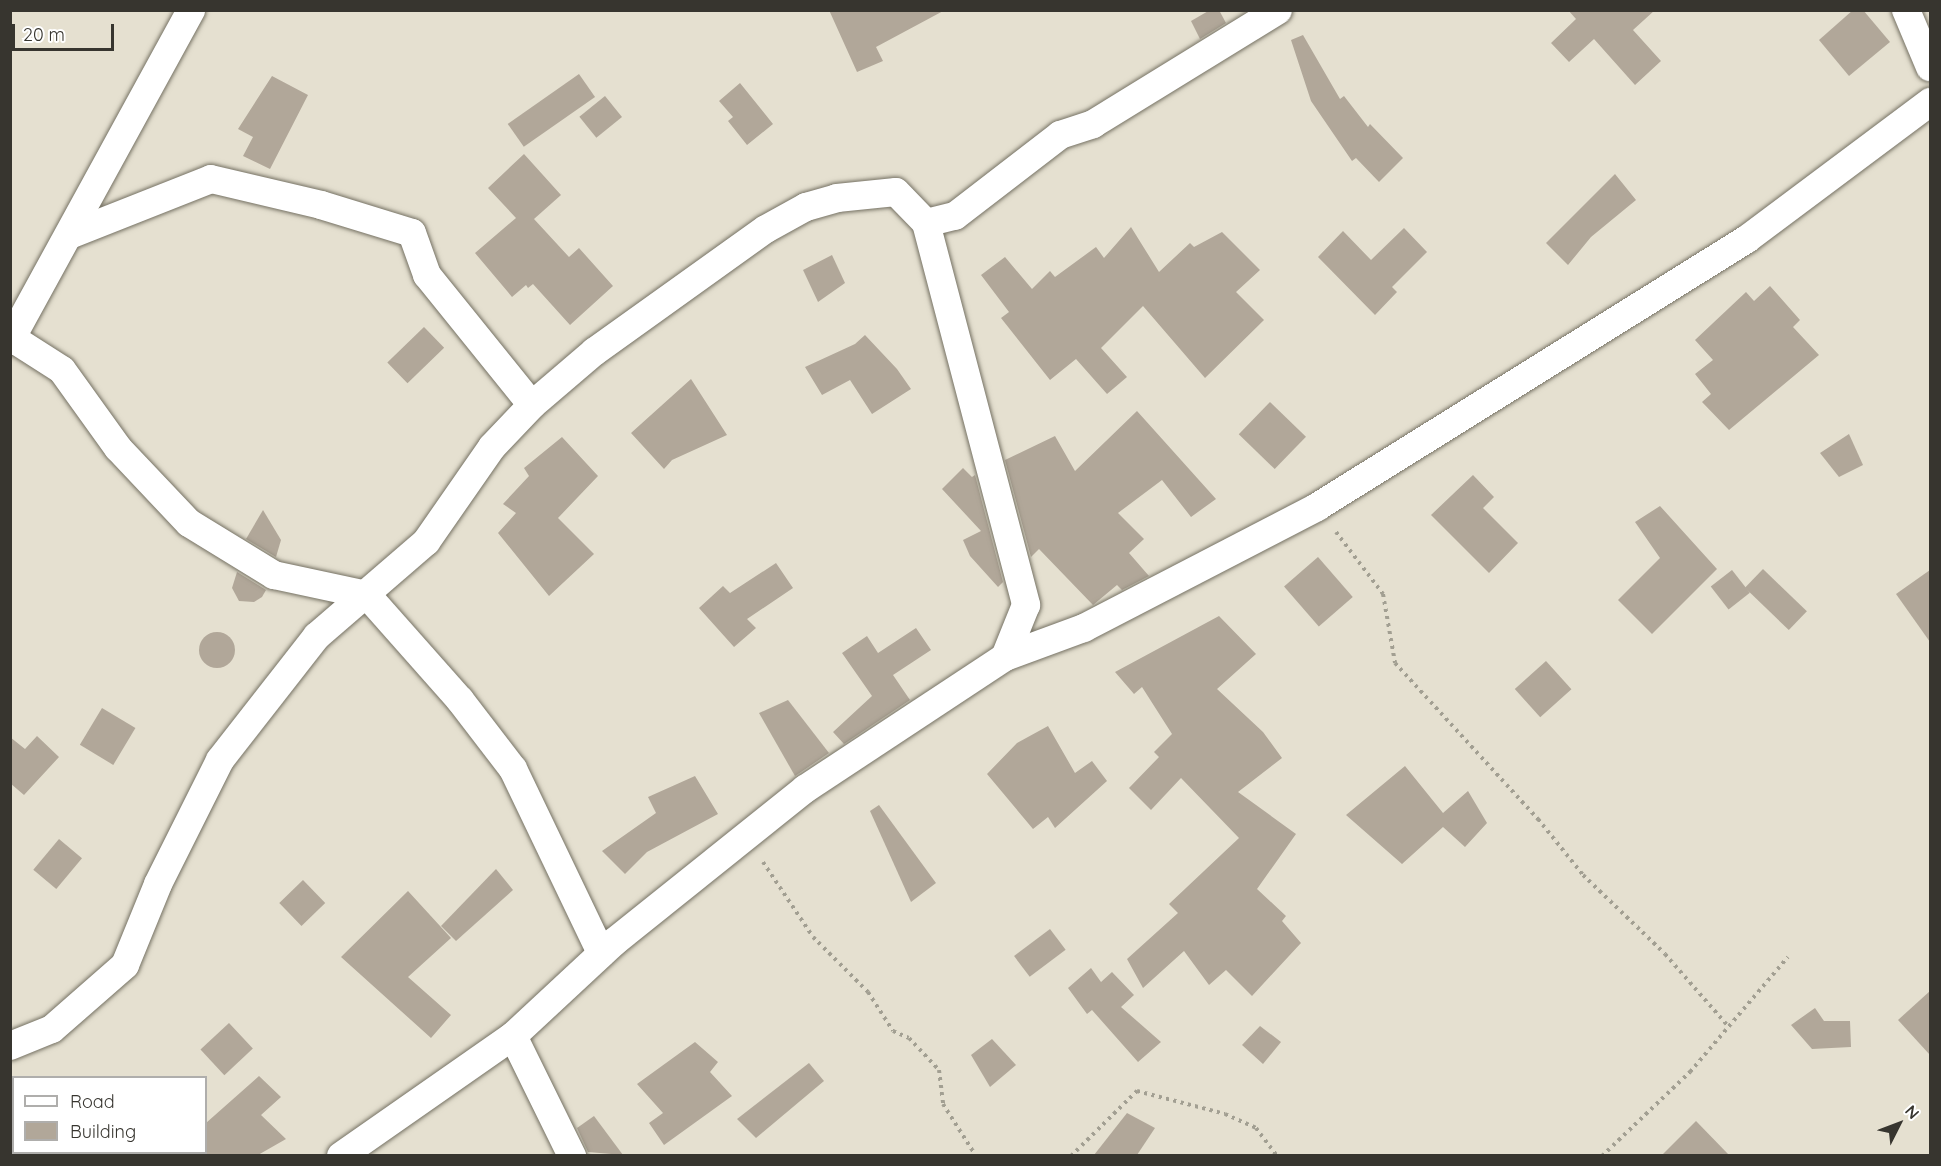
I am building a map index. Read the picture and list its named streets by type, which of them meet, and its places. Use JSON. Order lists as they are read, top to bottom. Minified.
{"legend":["Road","Building"],"scale_bar":"20 m","north":"top right"}
